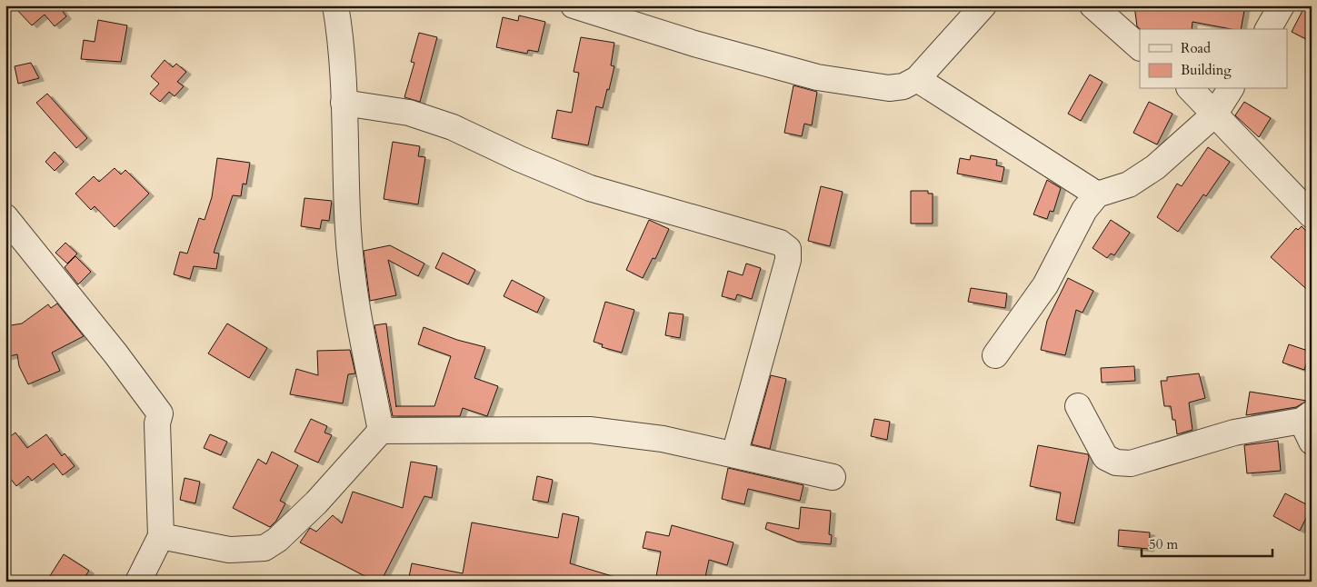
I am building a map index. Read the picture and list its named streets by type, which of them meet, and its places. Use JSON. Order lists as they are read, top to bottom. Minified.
{"legend":["Road","Building"],"scale_bar":"50 m"}
